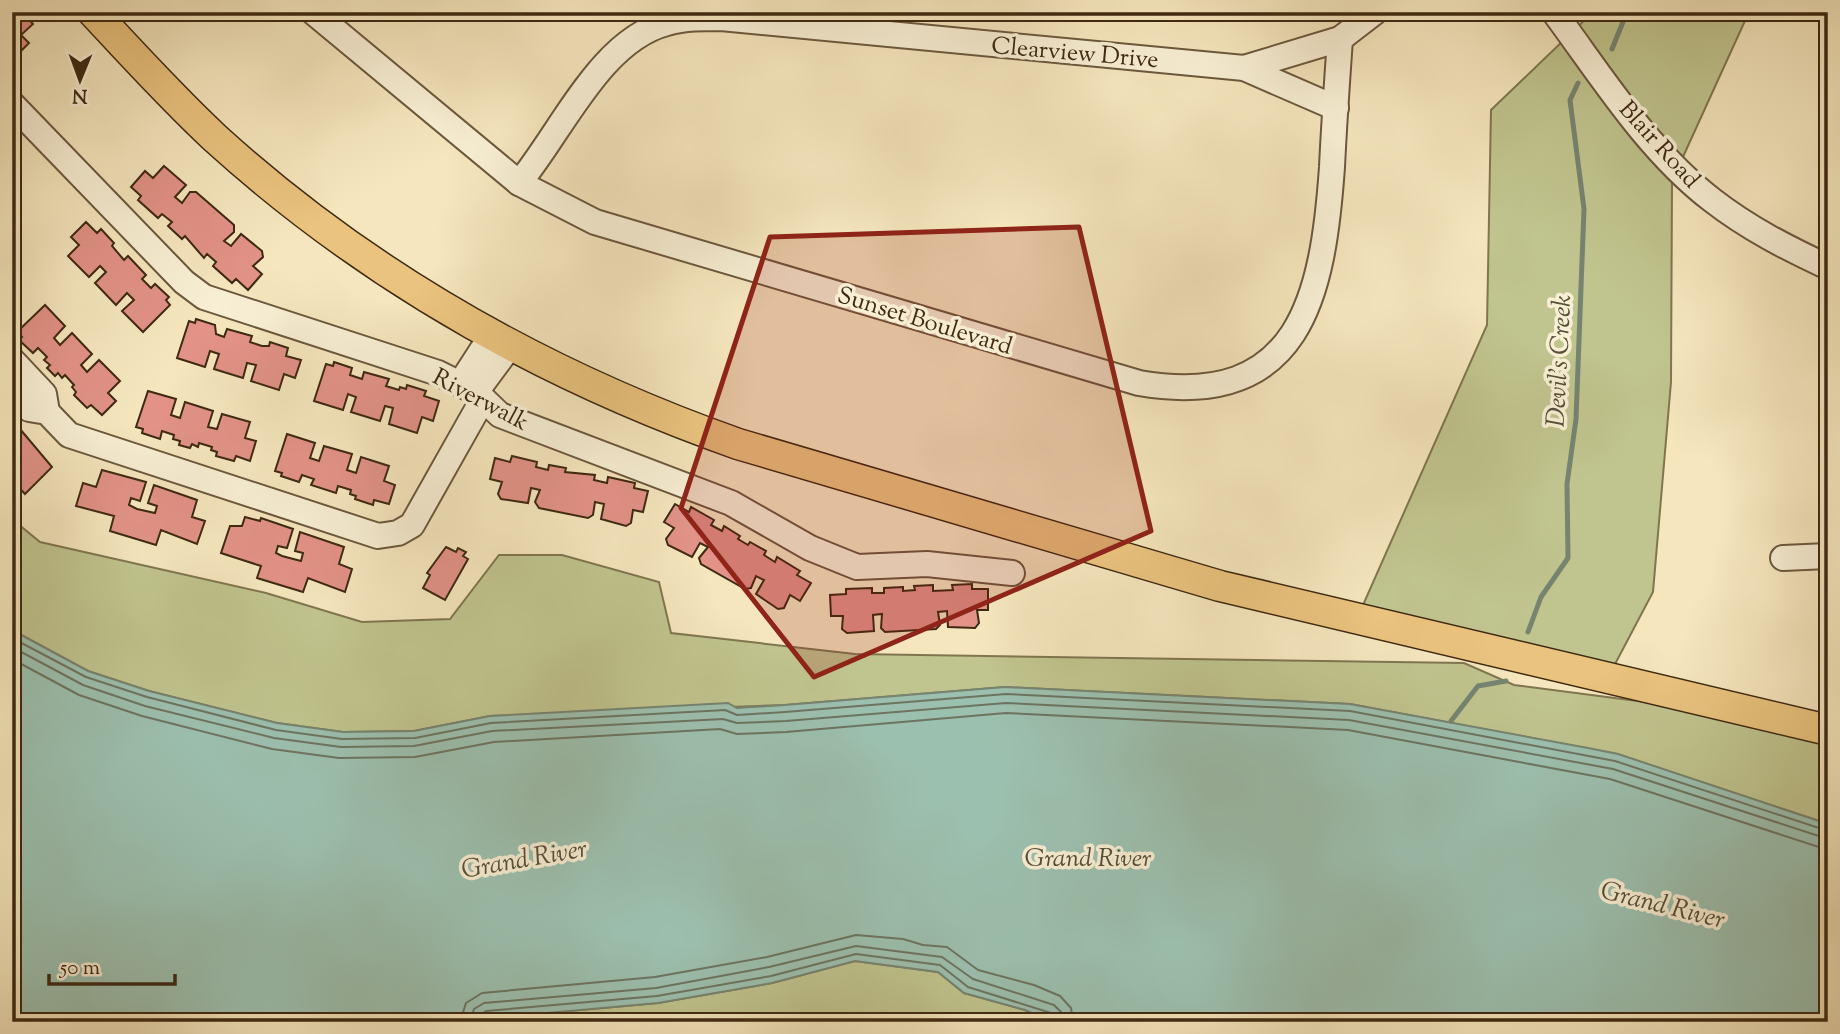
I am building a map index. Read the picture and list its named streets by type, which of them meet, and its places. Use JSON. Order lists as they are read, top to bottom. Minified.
{"streets":{"street":["Clearview Drive","Blair Road","Sunset Boulevard","Riverwalk"]},"crossings":[["Clearview Drive","Sunset Boulevard"]],"water":["Devil's Creek","Grand River"],"scale_bar":"50 m","north":"bottom"}
